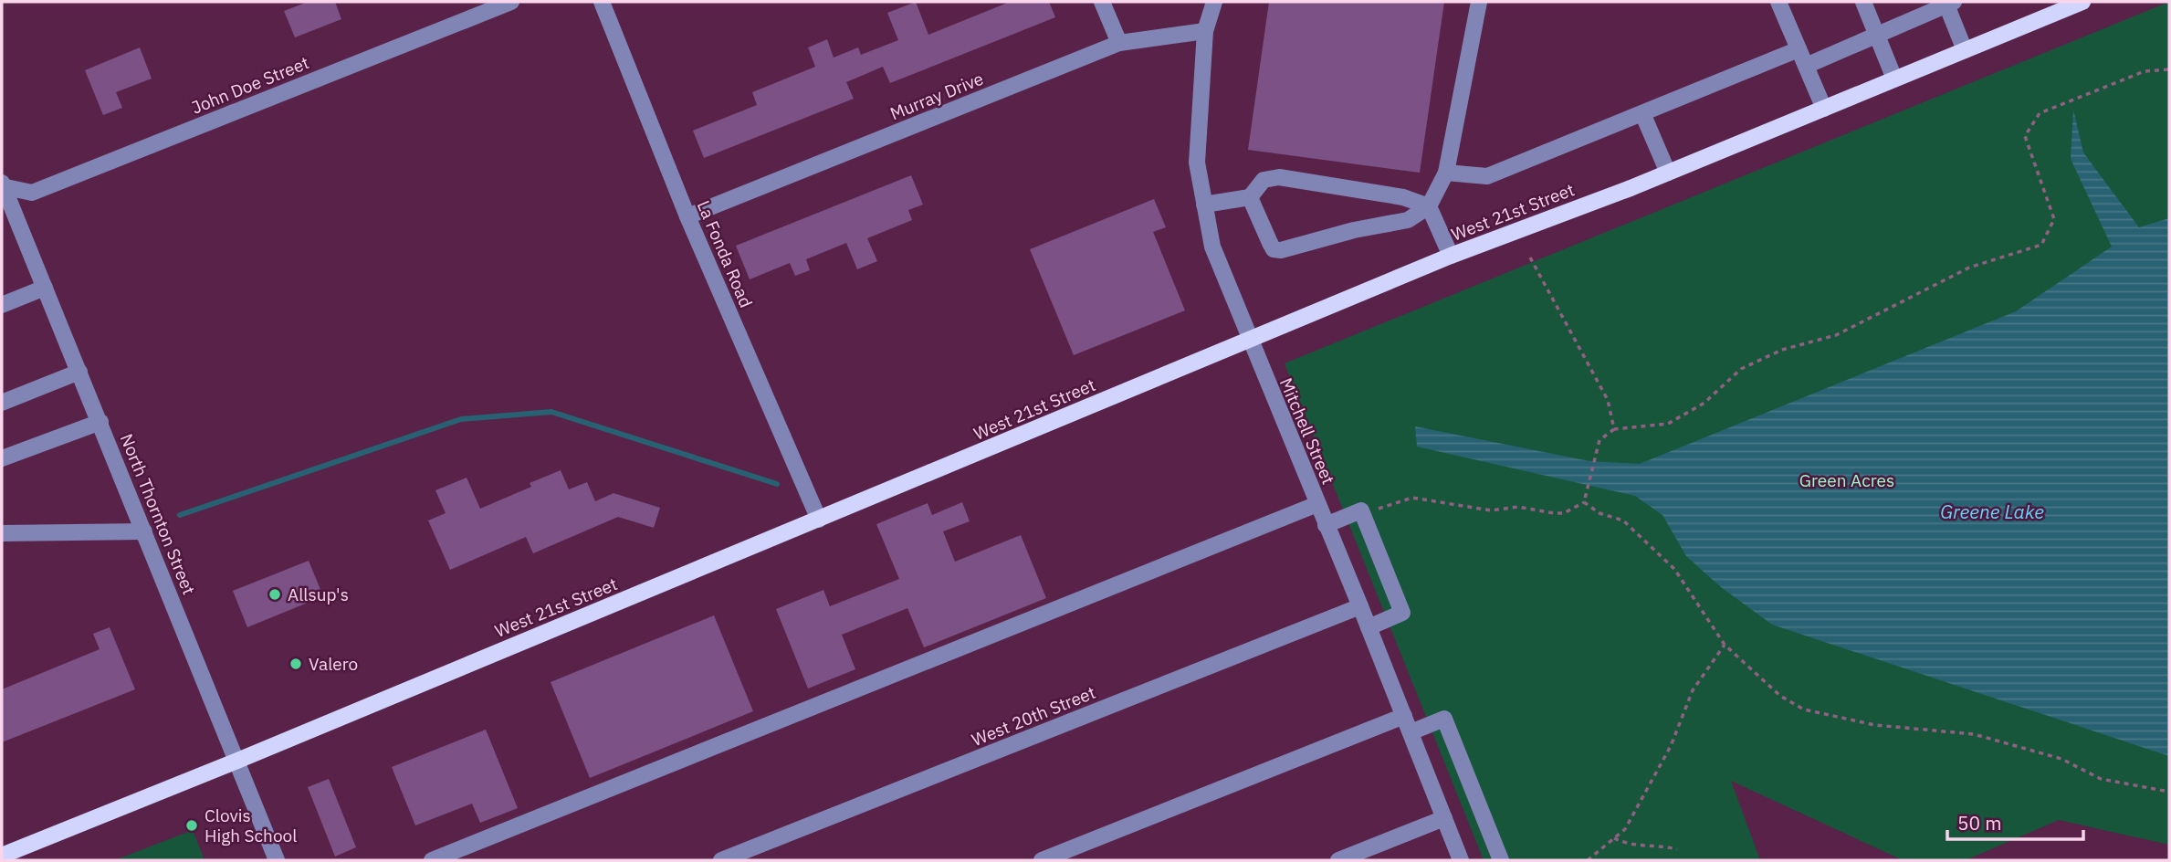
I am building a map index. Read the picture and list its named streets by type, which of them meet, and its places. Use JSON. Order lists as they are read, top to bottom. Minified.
{"streets":{"main road":["West 21st Street"],"street":["John Doe Street","Murray Drive","La Fonda Road","Mitchell Street","North Thornton Street","West 20th Street"]},"crossings":[["John Doe Street","North Thornton Street"],["Murray Drive","La Fonda Road"],["Murray Drive","Mitchell Street"],["West 21st Street","La Fonda Road"],["West 21st Street","Mitchell Street"],["West 21st Street","North Thornton Street"],["Mitchell Street","West 20th Street"]],"water":["Greene Lake"],"parks":["Green Acres"],"places":["Allsup's","Valero","Clovis High School"],"scale_bar":"50 m"}
